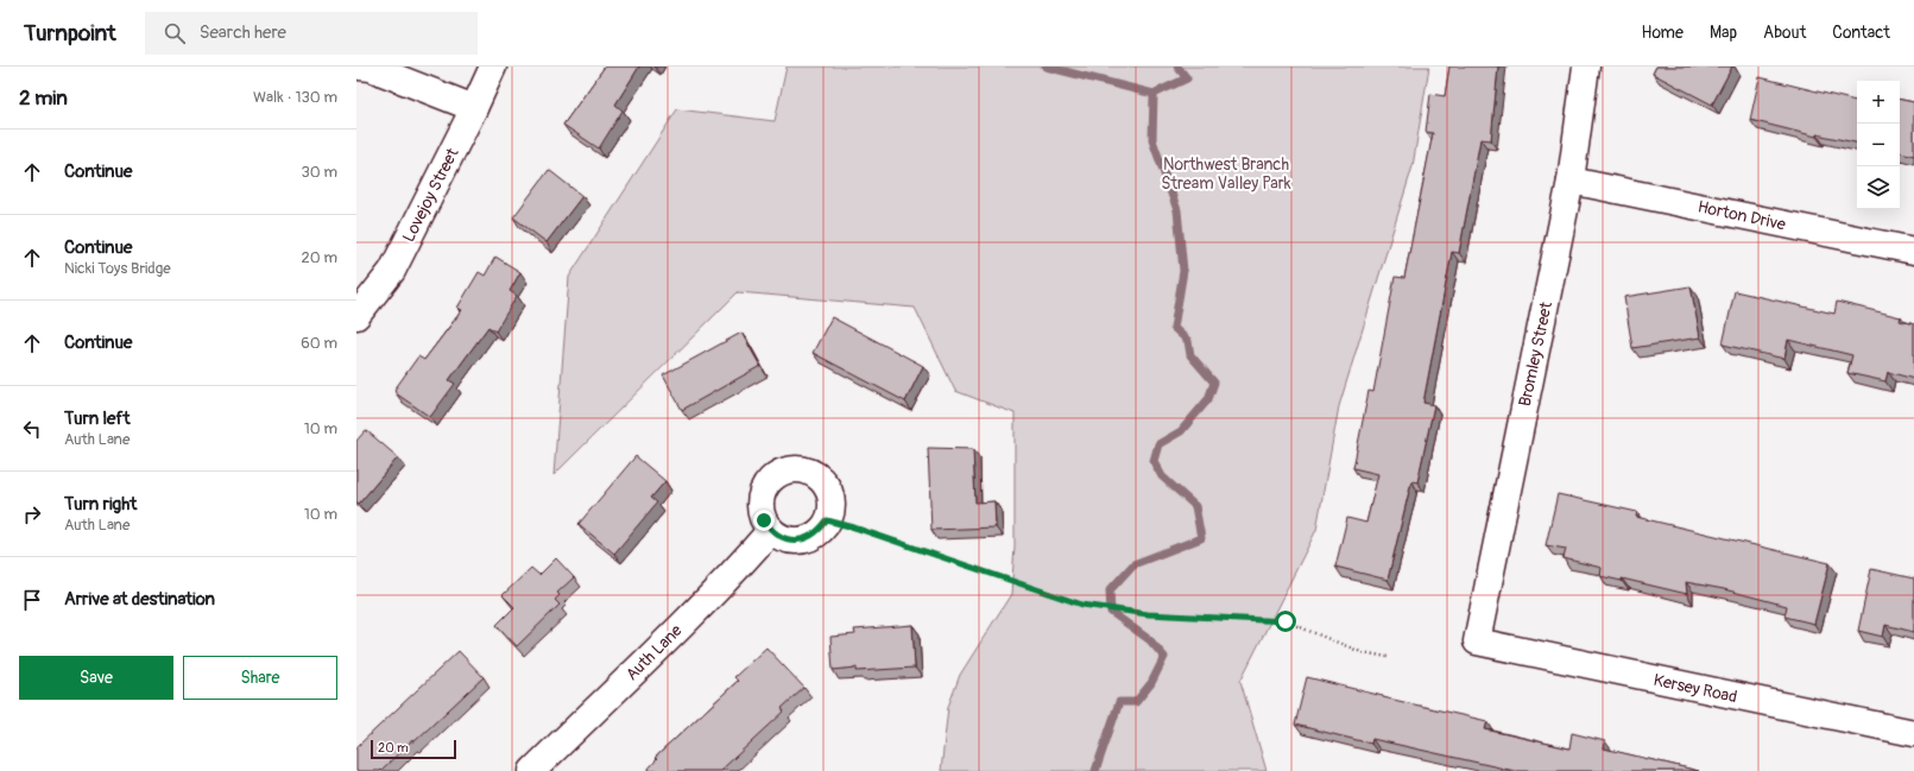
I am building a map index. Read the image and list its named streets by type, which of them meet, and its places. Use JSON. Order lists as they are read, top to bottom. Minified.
{"streets":{"street":["Lovejoy Street","Horton Drive","Bromley Street","Auth Lane","Kersey Road"]},"crossings":[["Horton Drive","Bromley Street"],["Bromley Street","Kersey Road"]],"parks":["Northwest Branch Stream Valley Park"],"scale_bar":"20 m","page":{"header":"Turnpoint","search":"Search here","nav":["Home","Map","About","Contact"],"heading":["2 min","Walk · 130 m"],"map_buttons":["+","−"],"list":[["Continue","30 m"],["Continue","Nicki Toys Bridge","20 m"],["Continue","60 m"],["Turn left","Auth Lane","10 m"],["Turn right","Auth Lane","10 m"],"Arrive at destination"],"buttons":["Save","Share"],"scale":"20 m"}}
